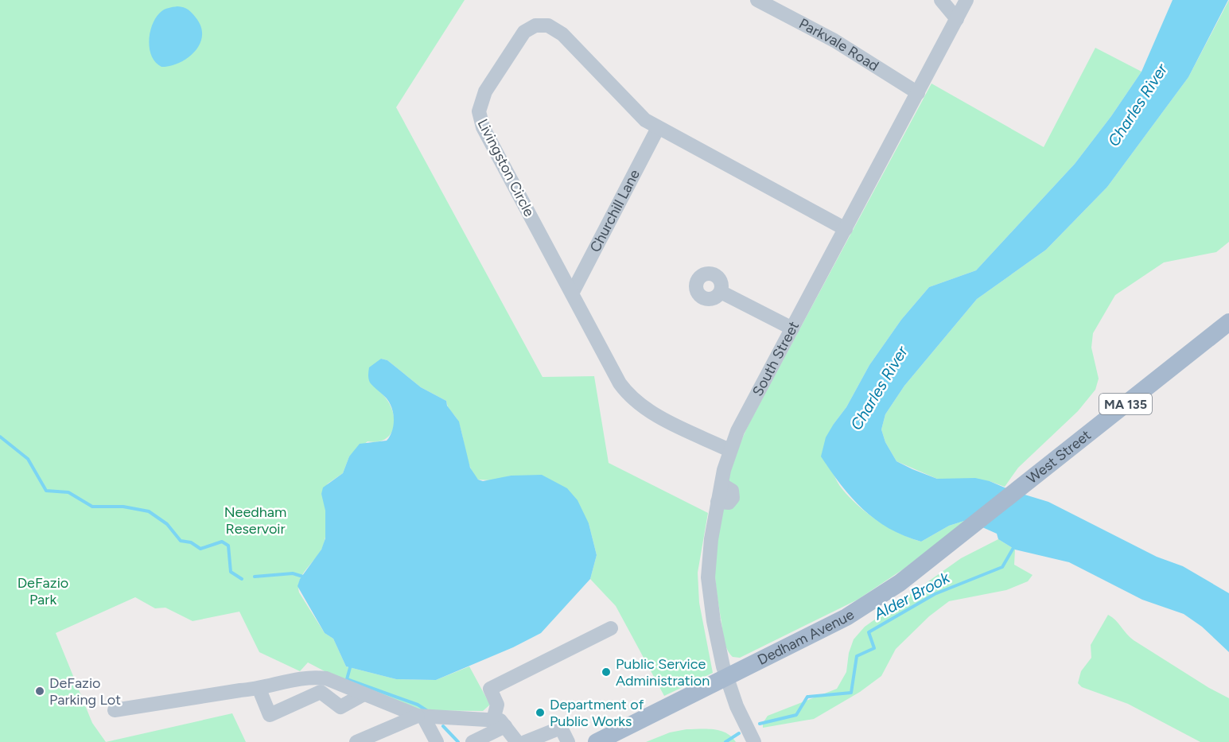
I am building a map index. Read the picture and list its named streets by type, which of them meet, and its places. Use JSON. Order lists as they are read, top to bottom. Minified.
{"streets":{"main road":["MA 135","West Street","Dedham Avenue"],"street":["Parkvale Road","Livingston Circle","Churchill Lane","South Street"]},"crossings":[["Parkvale Road","South Street"],["Livingston Circle","Churchill Lane"],["Livingston Circle","South Street"],["South Street","Dedham Avenue"],["West Street","Dedham Avenue"]],"water":["Charles River","Alder Brook"],"parks":["Needham Reservoir","DeFazio Park"],"places":["Public Service Administration","DeFazio Parking Lot","Department of Public Works"]}
